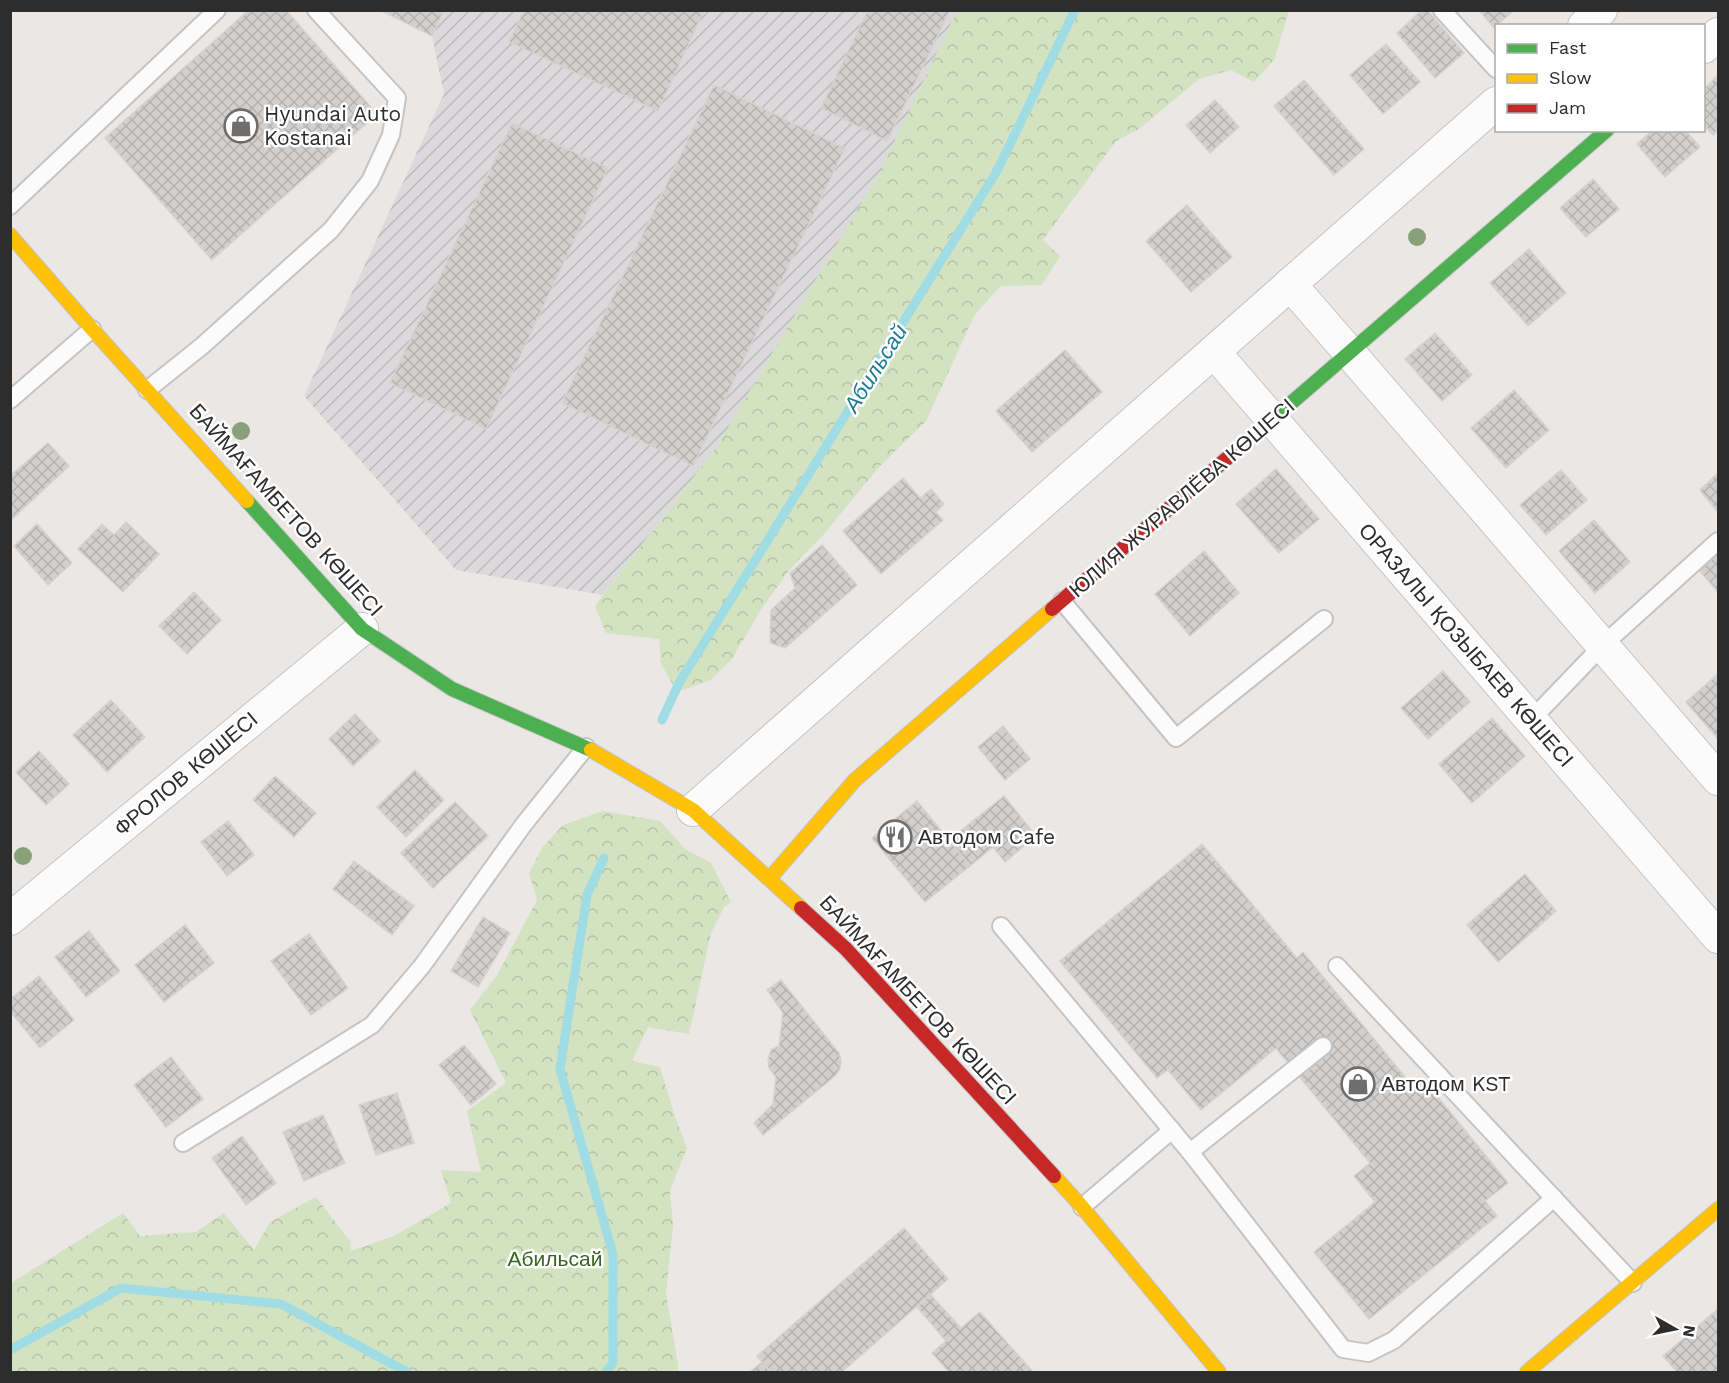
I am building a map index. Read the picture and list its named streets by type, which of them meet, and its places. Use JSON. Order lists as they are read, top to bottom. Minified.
{"streets":{"main road":["ЮЛИЯ ЖУРАВЛЁВА КӨШЕСІ","БАЙМАҒАМБЕТОВ КӨШЕСІ"],"street":["ОРАЗАЛЫ ҚОЗЫБАЕВ КӨШЕСІ","ФРОЛОВ КӨШЕСІ"]},"crossings":[["ЮЛИЯ ЖУРАВЛЁВА КӨШЕСІ","БАЙМАҒАМБЕТОВ КӨШЕСІ"],["ЮЛИЯ ЖУРАВЛЁВА КӨШЕСІ","ОРАЗАЛЫ ҚОЗЫБАЕВ КӨШЕСІ"],["БАЙМАҒАМБЕТОВ КӨШЕСІ","ФРОЛОВ КӨШЕСІ"]],"water":["Абильсай"],"parks":["Абильсай"],"places":{"shop":["Hyundai Auto Kostanai","Автодом KST"],"restaurant":["Автодом Cafe"]},"legend":["Fast","Slow","Jam"],"north":"right"}
